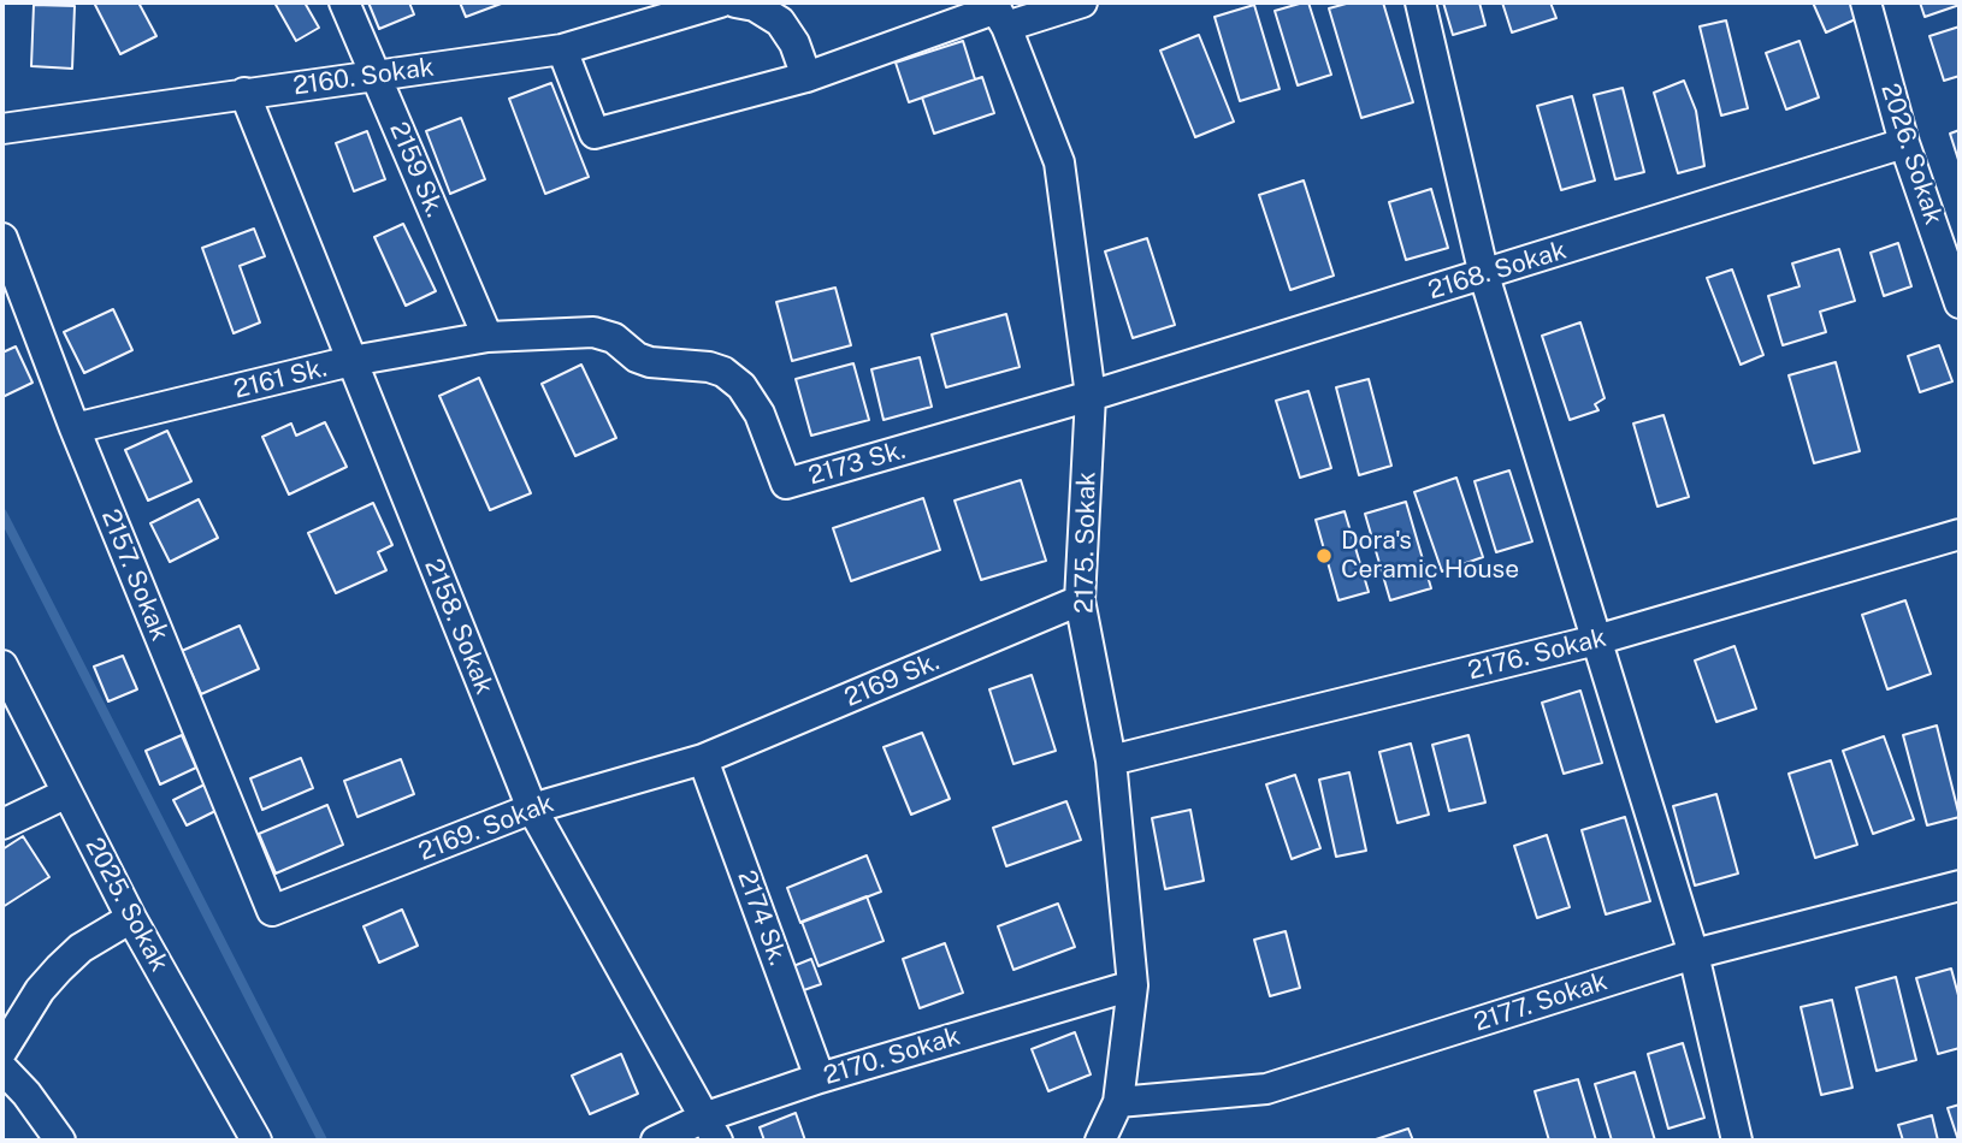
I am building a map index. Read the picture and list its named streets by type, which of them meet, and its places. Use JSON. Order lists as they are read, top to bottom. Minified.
{"streets":{"street":["2160. Sokak","2026. Sokak","2159 Sk.","2168. Sokak","2161 Sk.","2173 Sk.","2175. Sokak","2157. Sokak","2158. Sokak","2176. Sokak","2169 Sk.","2169. Sokak","2025. Sokak","2174 Sk.","2177. Sokak","2170. Sokak"]},"crossings":[["2160. Sokak","2159 Sk."],["2160. Sokak","2158. Sokak"],["2026. Sokak","2168. Sokak"],["2159 Sk.","2161 Sk."],["2168. Sokak","2173 Sk."],["2168. Sokak","2175. Sokak"],["2161 Sk.","2173 Sk."],["2161 Sk.","2157. Sokak"],["2161 Sk.","2158. Sokak"],["2173 Sk.","2175. Sokak"],["2175. Sokak","2176. Sokak"],["2175. Sokak","2169 Sk."],["2175. Sokak","2177. Sokak"],["2175. Sokak","2170. Sokak"],["2157. Sokak","2169. Sokak"],["2158. Sokak","2169. Sokak"],["2158. Sokak","2170. Sokak"],["2169 Sk.","2169. Sokak"],["2169 Sk.","2174 Sk."],["2169. Sokak","2174 Sk."],["2174 Sk.","2170. Sokak"]],"places":["Dora's Ceramic House"]}
